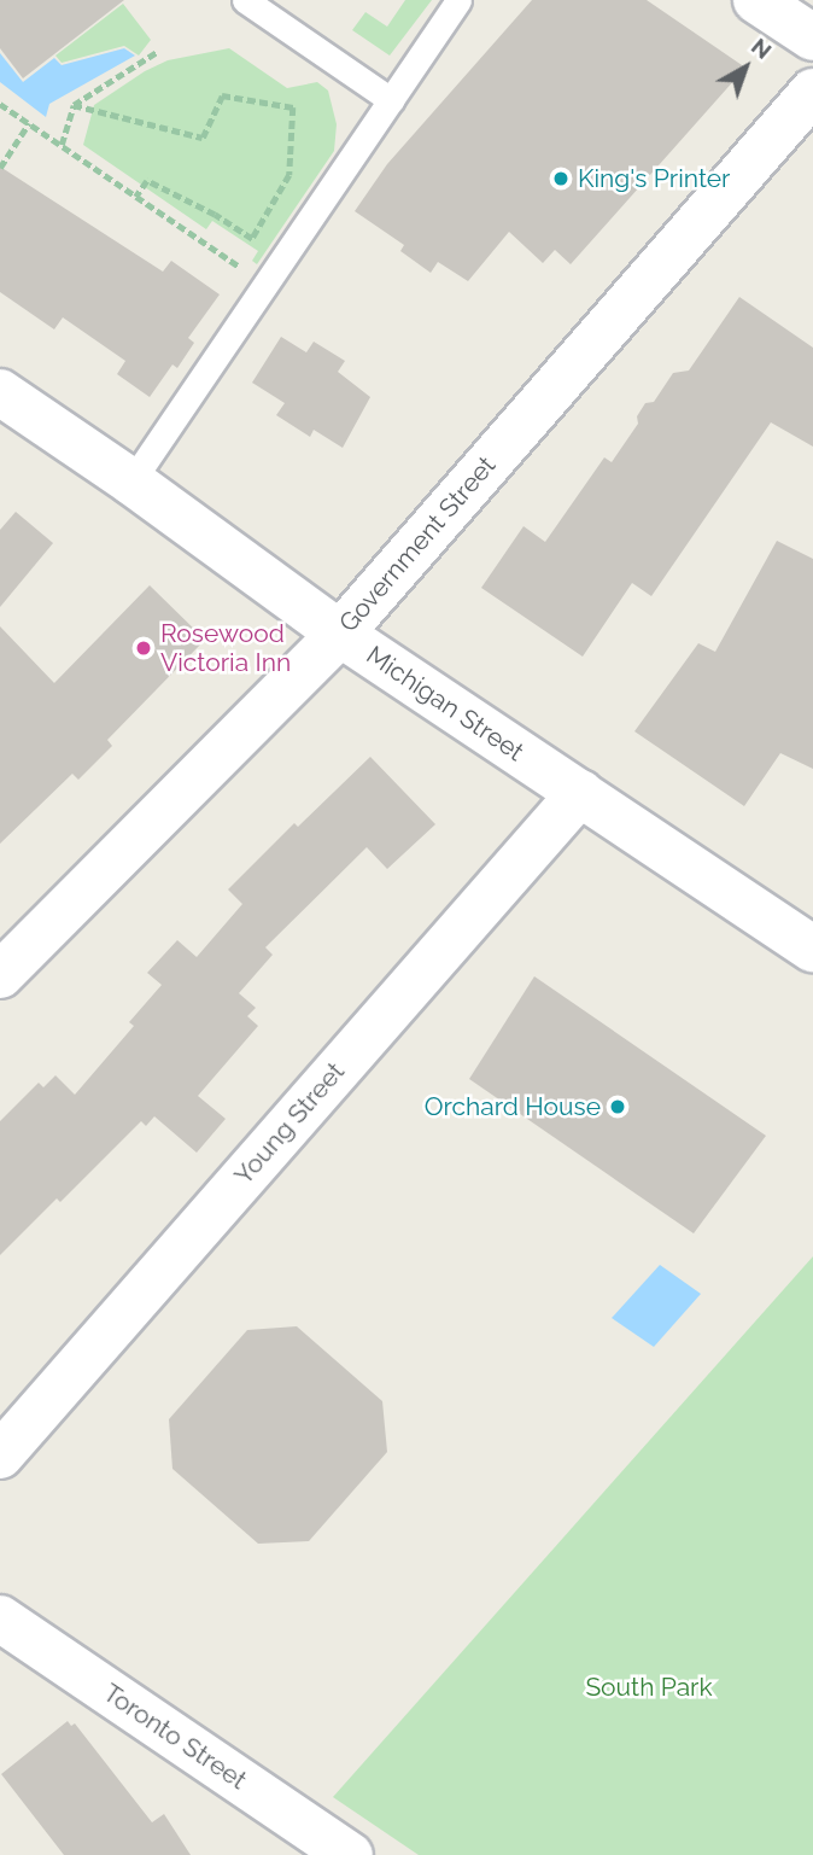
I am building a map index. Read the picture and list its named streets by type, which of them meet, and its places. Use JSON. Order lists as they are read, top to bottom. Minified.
{"streets":{"street":["Government Street","Michigan Street","Young Street","Toronto Street"]},"crossings":[["Government Street","Michigan Street"],["Michigan Street","Young Street"]],"parks":["South Park"],"places":["King's Printer","Rosewood Victoria Inn","Orchard House"],"north":"top right"}
